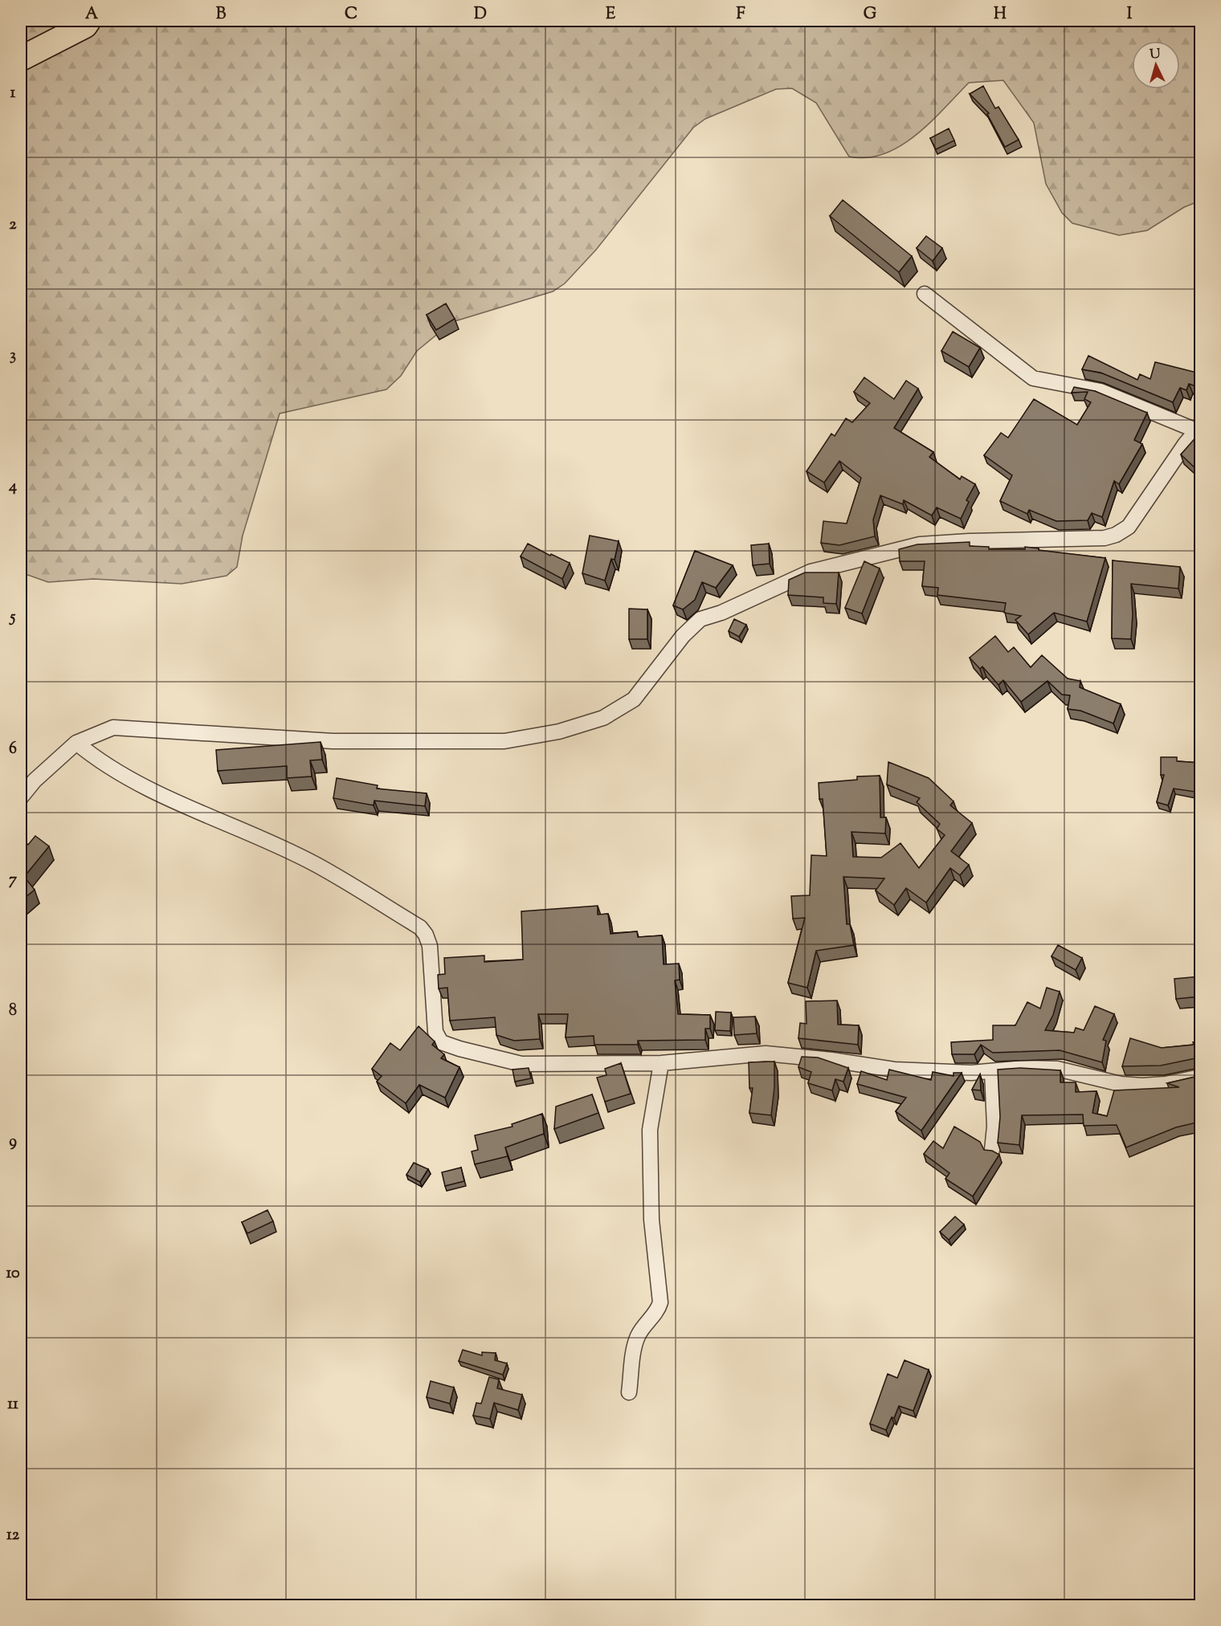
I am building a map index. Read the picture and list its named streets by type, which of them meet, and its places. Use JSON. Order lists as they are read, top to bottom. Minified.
{"north":"top","grid":{"columns":["A","B","C","D","E","F","G","H","I"],"rows":["1","2","3","4","5","6","7","8","9","10","11","12"]}}
